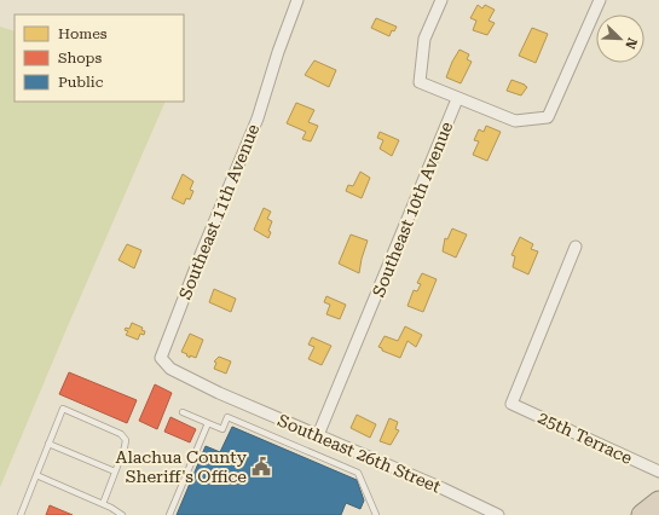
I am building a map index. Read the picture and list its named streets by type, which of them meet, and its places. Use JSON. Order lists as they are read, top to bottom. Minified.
{"streets":{"street":["Southeast 10th Avenue","Southeast 11th Avenue","25th Terrace","Southeast 26th Street"]},"crossings":[["Southeast 10th Avenue","Southeast 26th Street"],["Southeast 11th Avenue","Southeast 26th Street"]],"places":{"public building":["Alachua County Sheriff's Office"]},"legend":["Homes","Shops","Public"],"north":"bottom right"}
